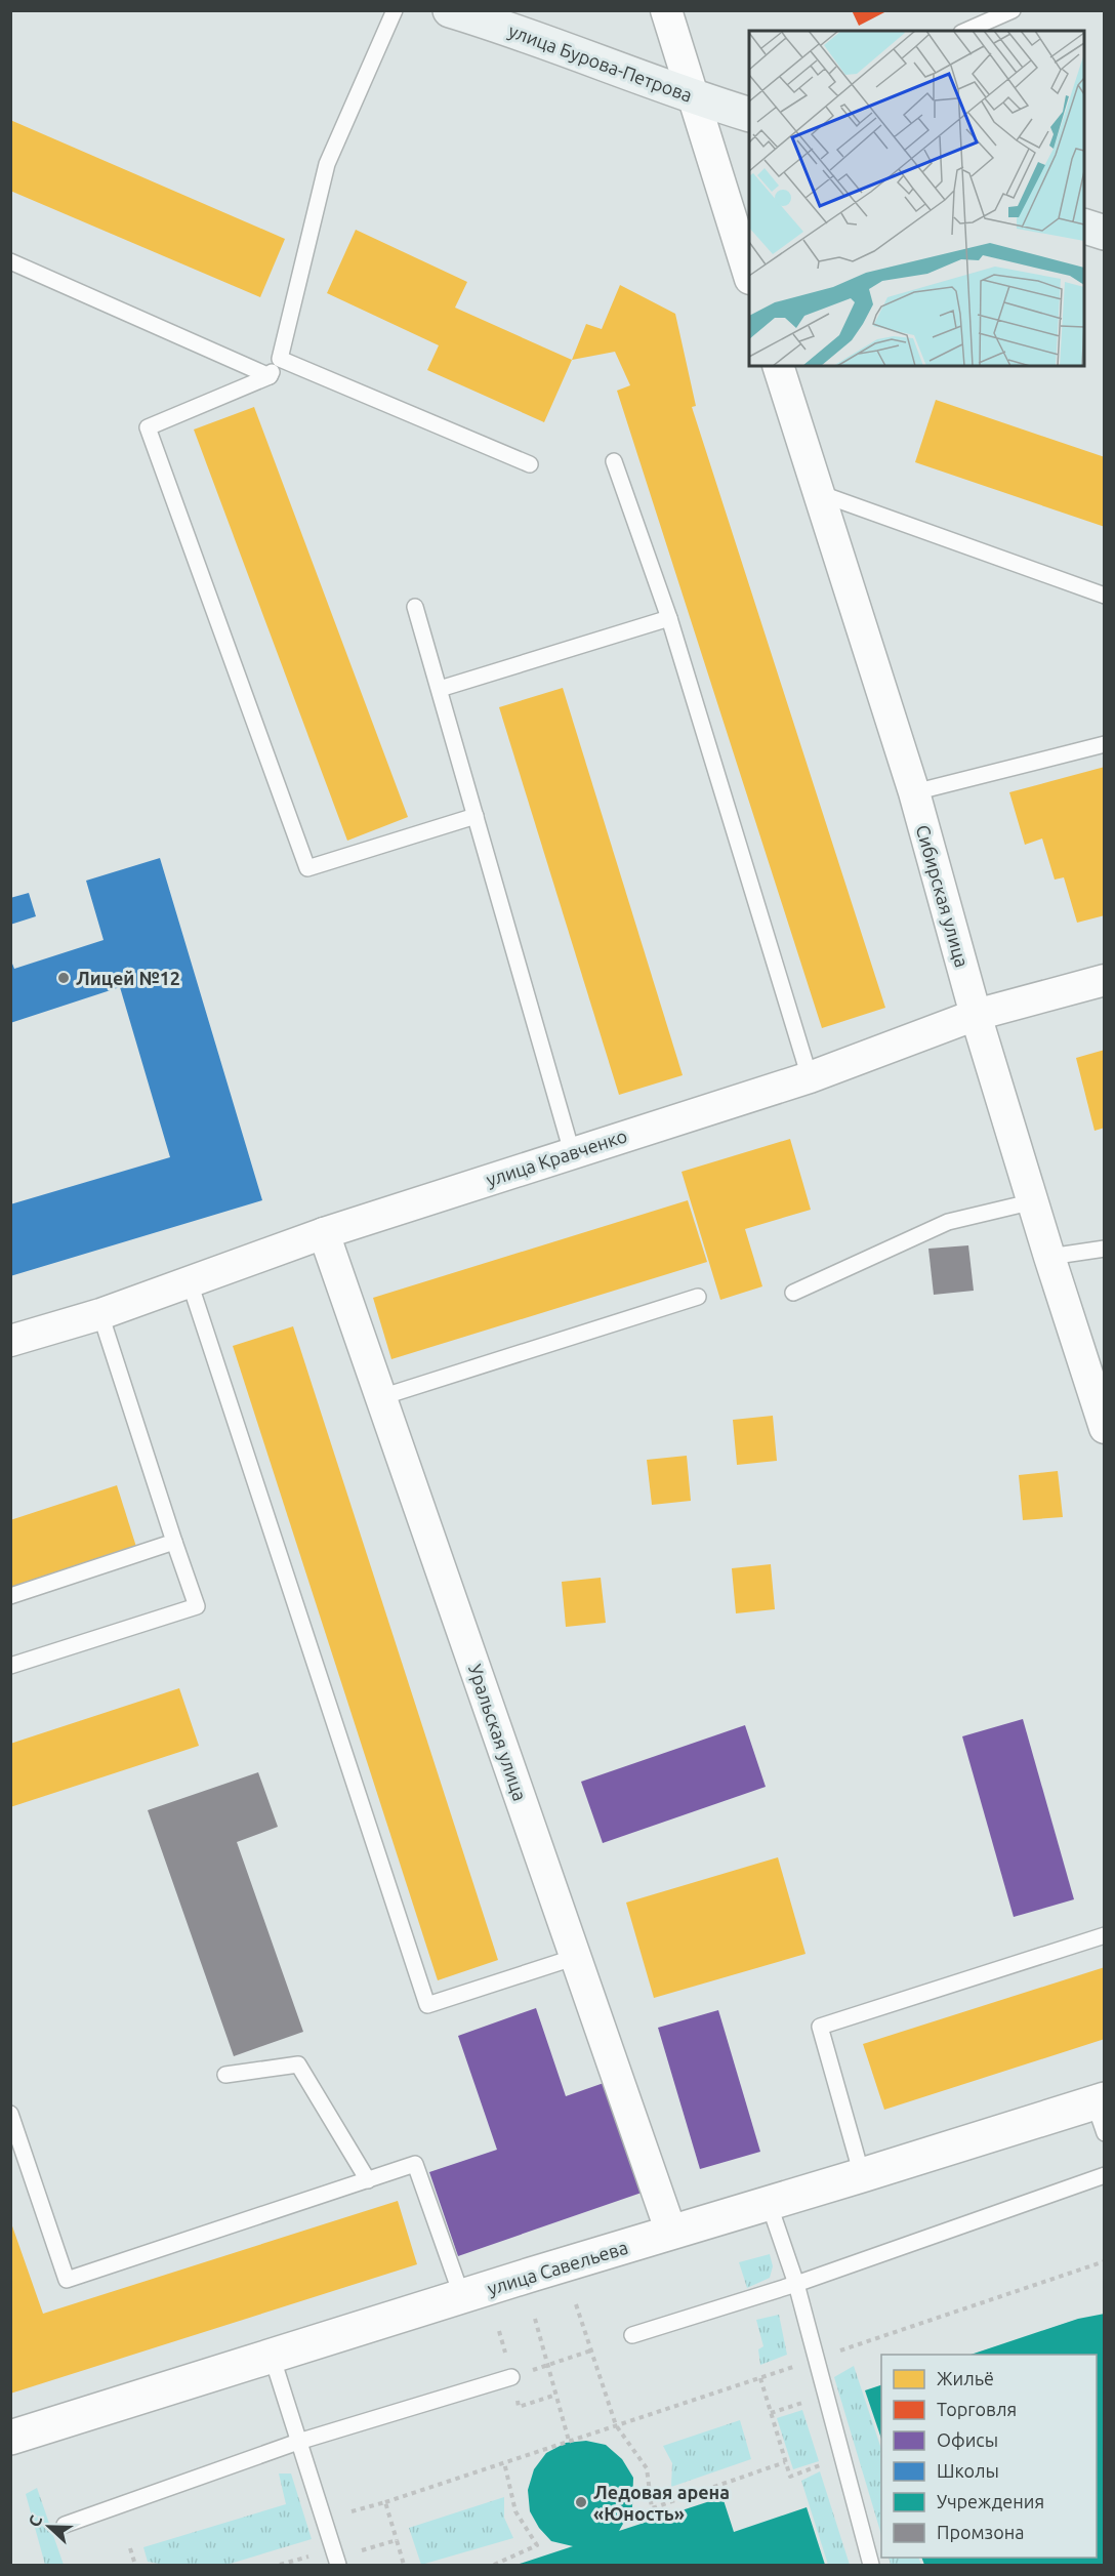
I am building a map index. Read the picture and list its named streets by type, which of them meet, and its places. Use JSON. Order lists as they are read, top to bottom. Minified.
{"streets":{"main road":["улица Бурова-Петрова"],"street":["Сибирская улица","улица Кравченко","Уральская улица","улица Савельева"]},"crossings":[["Сибирская улица","улица Кравченко"],["улица Кравченко","Уральская улица"],["Уральская улица","улица Савельева"]],"places":["Лицей №12","Ледовая арена «Юность»"],"legend":["Жильё","Торговля","Офисы","Школы","Учреждения","Промзона"],"north":"left"}
